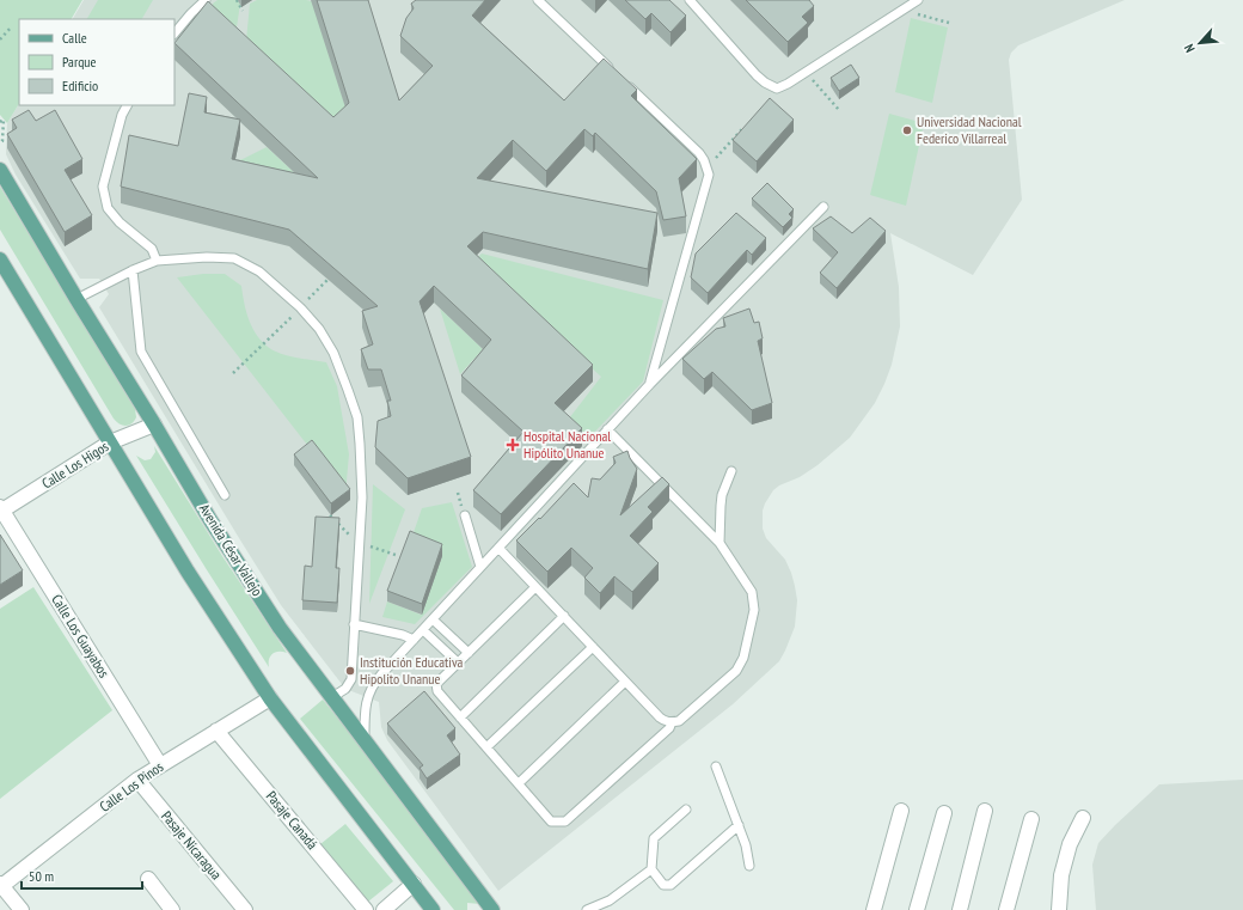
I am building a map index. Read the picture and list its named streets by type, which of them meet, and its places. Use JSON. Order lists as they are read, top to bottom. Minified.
{"streets":{"main road":["Avenida César Vallejo"],"street":["Calle Los Higos","Calle Los Guayabos","Calle Los Pinos","Pasaje Canadá","Pasaje Nicaragua"]},"crossings":[["Calle Los Higos","Avenida César Vallejo"],["Calle Los Higos","Calle Los Guayabos"],["Calle Los Guayabos","Calle Los Pinos"],["Calle Los Pinos","Pasaje Canadá"],["Calle Los Pinos","Pasaje Nicaragua"]],"places":{"other":["Universidad Nacional Federico Villarreal","Institución Educativa Hipolito Unanue"],"health":["Hospital Nacional Hipólito Unanue"]},"legend":["Calle","Parque","Edificio"],"scale_bar":"50 m","north":"bottom left"}
